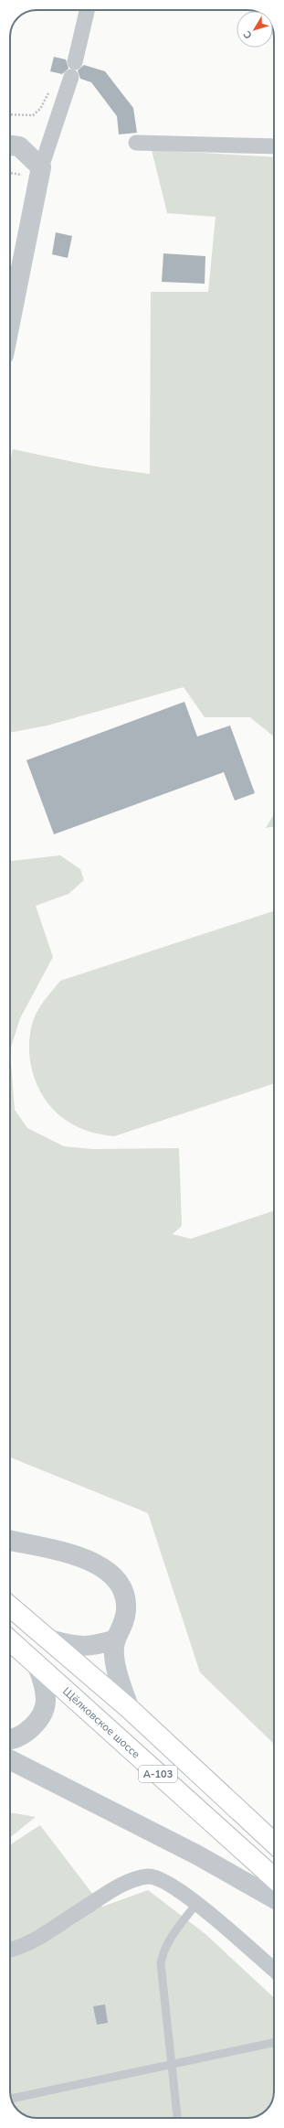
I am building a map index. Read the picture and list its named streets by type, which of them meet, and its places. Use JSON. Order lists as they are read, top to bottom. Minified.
{"streets":{"main road":["Щёлковское шоссе","А-103"]},"north":"bottom left"}
